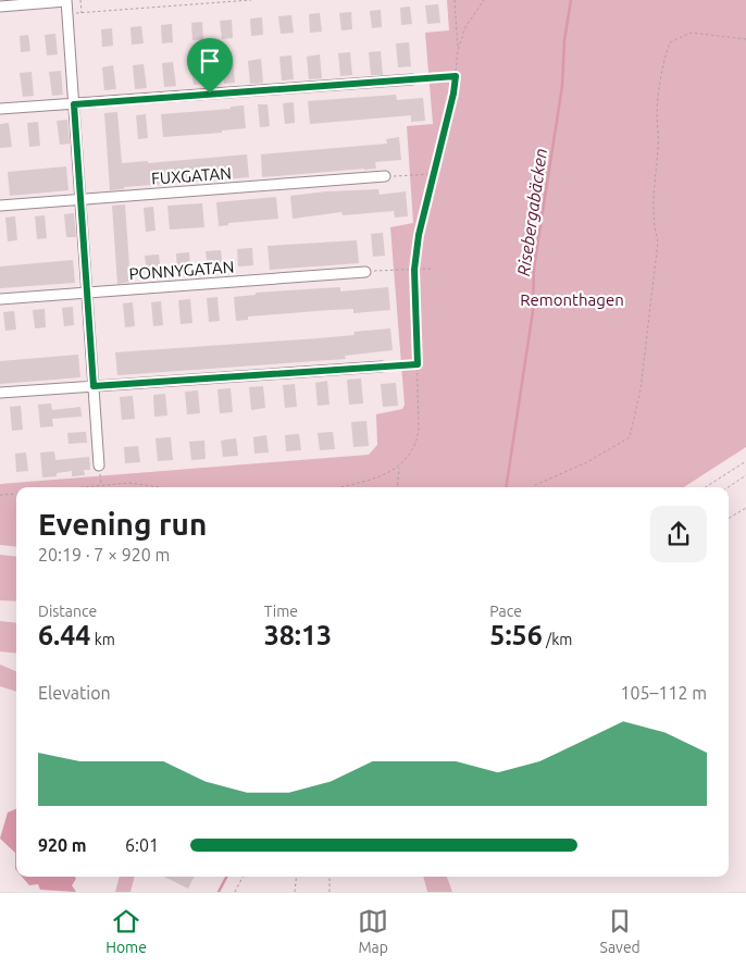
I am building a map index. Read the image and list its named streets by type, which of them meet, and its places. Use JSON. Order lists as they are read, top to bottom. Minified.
{"streets":{"street":["FUXGATAN","PONNYGATAN"]},"water":["Risebergabäcken"],"parks":["Remonthagen"],"page":{"heading":["Evening run","20:19 · 7 × 920 m"],"stats":[["Distance","6.44 km"],["Time","38:13"],["Pace","5:56 /km"]],"chart":["Elevation","105–112 m"],"list":[{"name":"920 m","note":"6:01"}],"tabs":["Home","Map","Saved"]}}
